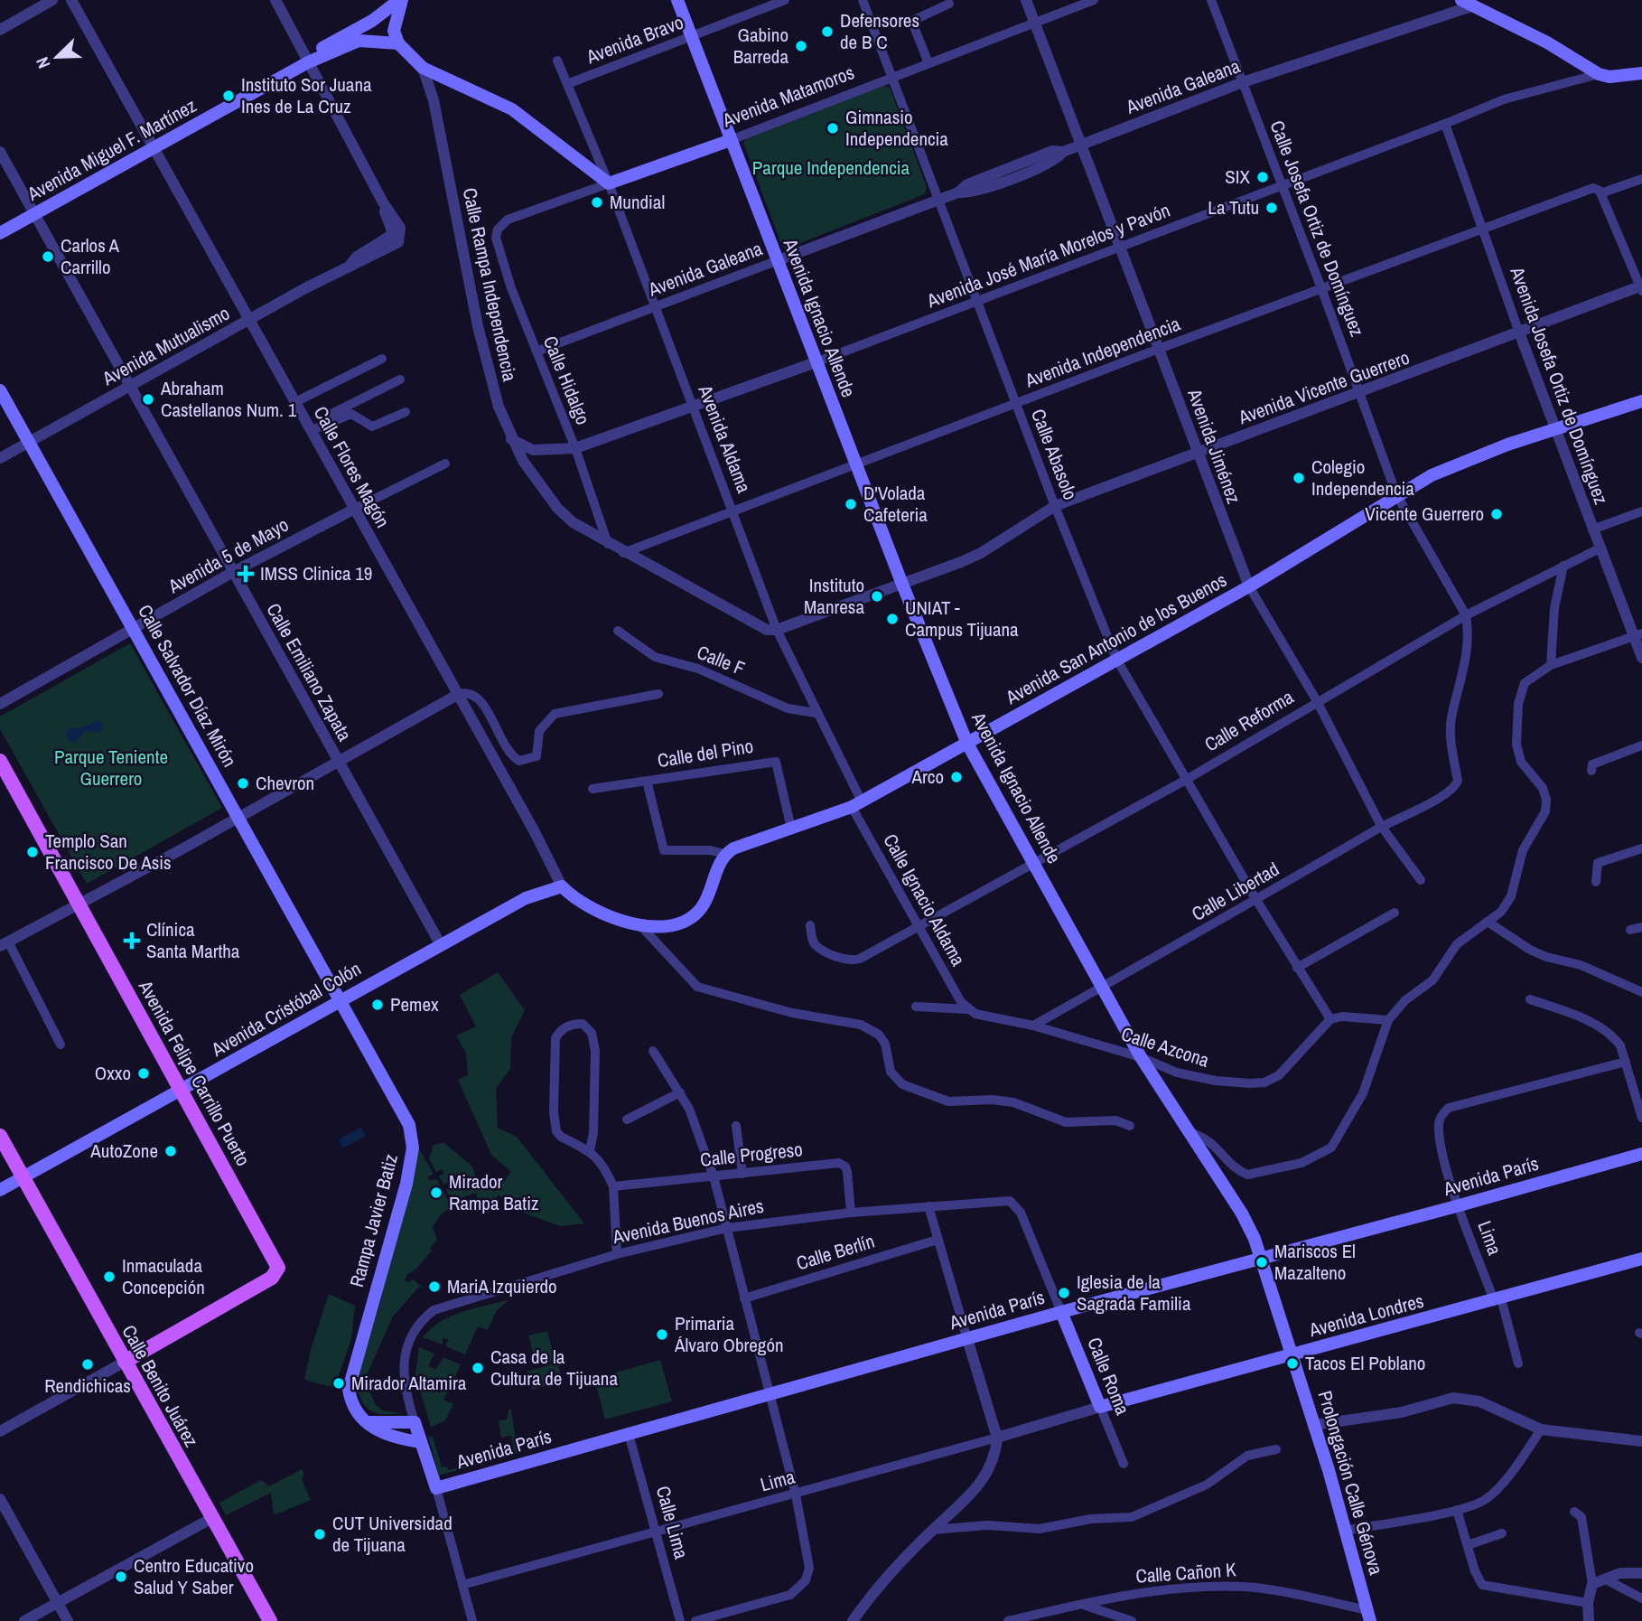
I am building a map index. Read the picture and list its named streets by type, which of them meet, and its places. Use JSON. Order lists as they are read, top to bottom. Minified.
{"streets":{"main road":["Avenida Matamoros","Avenida Miguel F. Martínez","Avenida Ignacio Allende","Avenida San Antonio de los Buenos","Calle Salvador Díaz Mirón","Avenida Cristóbal Colón","Avenida Felipe Carrillo Puerto","Avenida París","Rampa Javier Batiz","Avenida Londres","Calle Roma","Calle Benito Juárez","Prolongación Calle Génova"],"street":["Avenida Bravo","Avenida Galeana","Calle Josefa Ortiz de Domínguez","Avenida José María Morelos y Pavón","Calle Rampa Independencia","Avenida Mutualismo","Avenida Independencia","Calle Hidalgo","Avenida Josefa Ortiz de Domínguez","Avenida Vicente Guerrero","Avenida Aldama","Avenida Jiménez","Calle Abasolo","Calle Flores Magón","Avenida 5 de Mayo","Calle F","Calle Emiliano Zapata","Calle Reforma","Calle del Pino","Calle Libertad","Calle Ignacio Aldama","Calle Azcona","Calle Progreso","Avenida Buenos Aires","Lima","Calle Berlín","Calle Lima","Calle Cañon K"]},"crossings":[["Avenida Bravo","Avenida Ignacio Allende"],["Avenida Bravo","Avenida Aldama"],["Avenida Galeana","Calle Josefa Ortiz de Domínguez"],["Avenida Galeana","Avenida Ignacio Allende"],["Avenida Galeana","Calle Hidalgo"],["Avenida Galeana","Avenida Aldama"],["Avenida Galeana","Avenida Jiménez"],["Avenida Galeana","Calle Abasolo"],["Avenida Matamoros","Avenida Ignacio Allende"],["Avenida Matamoros","Calle Hidalgo"],["Avenida Matamoros","Avenida Aldama"],["Avenida Matamoros","Avenida Jiménez"],["Avenida Matamoros","Calle Abasolo"],["Avenida Miguel F. Martínez","Avenida Mutualismo"],["Avenida Miguel F. Martínez","Calle Flores Magón"],["Avenida Miguel F. Martínez","Calle Emiliano Zapata"],["Calle Josefa Ortiz de Domínguez","Avenida José María Morelos y Pavón"],["Calle Josefa Ortiz de Domínguez","Avenida Independencia"],["Calle Josefa Ortiz de Domínguez","Avenida Vicente Guerrero"],["Calle Josefa Ortiz de Domínguez","Avenida San Antonio de los Buenos"],["Calle Josefa Ortiz de Domínguez","Calle Reforma"],["Calle Josefa Ortiz de Domínguez","Calle Libertad"],["Avenida José María Morelos y Pavón","Calle Rampa Independencia"],["Avenida José María Morelos y Pavón","Avenida Ignacio Allende"],["Avenida José María Morelos y Pavón","Calle Hidalgo"],["Avenida José María Morelos y Pavón","Avenida Josefa Ortiz de Domínguez"],["Avenida José María Morelos y Pavón","Avenida Aldama"],["Avenida José María Morelos y Pavón","Avenida Jiménez"],["Avenida José María Morelos y Pavón","Calle Abasolo"],["Calle Rampa Independencia","Avenida Independencia"],["Calle Rampa Independencia","Calle Hidalgo"],["Calle Rampa Independencia","Avenida Vicente Guerrero"],["Calle Rampa Independencia","Avenida Aldama"],["Avenida Ignacio Allende","Avenida Independencia"],["Avenida Ignacio Allende","Avenida Vicente Guerrero"],["Avenida Ignacio Allende","Avenida San Antonio de los Buenos"],["Avenida Ignacio Allende","Calle Reforma"],["Avenida Ignacio Allende","Calle Libertad"],["Avenida Ignacio Allende","Calle Azcona"],["Avenida Ignacio Allende","Avenida París"],["Avenida Ignacio Allende","Avenida Londres"],["Avenida Ignacio Allende","Prolongación Calle Génova"],["Avenida Mutualismo","Calle Flores Magón"],["Avenida Mutualismo","Calle Emiliano Zapata"],["Avenida Mutualismo","Calle Salvador Díaz Mirón"],["Avenida Independencia","Avenida Josefa Ortiz de Domínguez"],["Avenida Independencia","Avenida Aldama"],["Avenida Independencia","Avenida Jiménez"],["Avenida Independencia","Calle Abasolo"],["Avenida Josefa Ortiz de Domínguez","Avenida Vicente Guerrero"],["Avenida Josefa Ortiz de Domínguez","Avenida San Antonio de los Buenos"],["Avenida Josefa Ortiz de Domínguez","Calle Reforma"],["Avenida Vicente Guerrero","Avenida Aldama"],["Avenida Vicente Guerrero","Avenida Jiménez"],["Avenida Vicente Guerrero","Calle Abasolo"],["Avenida Aldama","Avenida San Antonio de los Buenos"],["Avenida Aldama","Calle F"],["Avenida Aldama","Calle Ignacio Aldama"],["Avenida Jiménez","Avenida San Antonio de los Buenos"],["Avenida Jiménez","Calle Reforma"],["Avenida Jiménez","Calle Libertad"],["Calle Abasolo","Avenida San Antonio de los Buenos"],["Calle Abasolo","Calle Reforma"],["Calle Abasolo","Calle Libertad"],["Calle Abasolo","Calle Azcona"],["Calle Flores Magón","Avenida 5 de Mayo"],["Calle Flores Magón","Avenida Cristóbal Colón"],["Avenida 5 de Mayo","Calle Emiliano Zapata"],["Avenida 5 de Mayo","Calle Salvador Díaz Mirón"],["Avenida San Antonio de los Buenos","Calle del Pino"],["Avenida San Antonio de los Buenos","Calle Ignacio Aldama"],["Calle Emiliano Zapata","Avenida Cristóbal Colón"],["Calle Salvador Díaz Mirón","Avenida Cristóbal Colón"],["Calle Salvador Díaz Mirón","Rampa Javier Batiz"],["Calle Reforma","Calle Ignacio Aldama"],["Calle Libertad","Calle Azcona"],["Calle Ignacio Aldama","Calle Azcona"],["Avenida Cristóbal Colón","Avenida Felipe Carrillo Puerto"],["Avenida Cristóbal Colón","Rampa Javier Batiz"],["Avenida Cristóbal Colón","Calle Benito Juárez"],["Avenida Felipe Carrillo Puerto","Calle Benito Juárez"],["Calle Progreso","Avenida Buenos Aires"],["Avenida París","Lima"],["Avenida París","Calle Roma"],["Avenida París","Calle Lima"],["Avenida Buenos Aires","Calle Roma"],["Lima","Avenida Londres"],["Lima","Calle Roma"],["Lima","Calle Lima"],["Avenida Londres","Calle Roma"],["Avenida Londres","Prolongación Calle Génova"],["Prolongación Calle Génova","Calle Cañon K"]],"parks":["Parque Independencia","Parque Teniente Guerrero"],"places":{"other":["Defensores de B C","Gabino Barreda","Instituto Sor Juana Ines de La Cruz","Gimnasio Independencia","SIX","Mundial","La Tutu","Carlos A Carrillo","Abraham Castellanos Num. 1","Colegio Independencia","D'Volada Cafeteria","Vicente Guerrero","Instituto Manresa","UNIAT - Campus Tijuana","Arco","Chevron","Templo San Francisco De Asis","Pemex","Oxxo","AutoZone","Mirador Rampa Batiz","Mariscos El Mazalteno","Inmaculada Concepción","MariA Izquierdo","Iglesia de la Sagrada Familia","Primaria Álvaro Obregón","Tacos El Poblano","Rendichicas","Casa de la Cultura de Tijuana","Mirador Altamira","CUT Universidad de Tijuana","Centro Educativo Salud Y Saber"],"health":["IMSS Clinica 19","Clínica Santa Martha"]},"north":"bottom left"}
